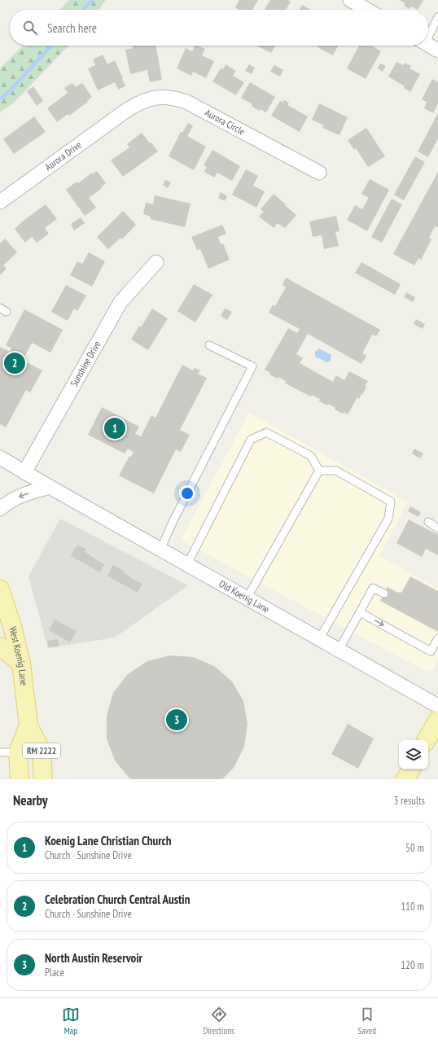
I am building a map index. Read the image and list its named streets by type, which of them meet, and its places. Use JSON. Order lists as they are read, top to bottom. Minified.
{"streets":{"main road":["West Koenig Lane","RM 2222"],"street":["Aurora Circle","Aurora Drive","Sunshine Drive","Old Koenig Lane"]},"crossings":[["Aurora Circle","Aurora Drive"],["Sunshine Drive","Old Koenig Lane"]],"page":{"search":"Search here","pins":["2","1","3"],"heading":["Nearby","3 results"],"list":[{"mark":"1","name":"Koenig Lane Christian Church","note":"Church · Sunshine Drive","value":"50 m"},{"mark":"2","name":"Celebration Church Central Austin","note":"Church · Sunshine Drive","value":"110 m"},{"mark":"3","name":"North Austin Reservoir","note":"Place","value":"120 m"}],"nav":["Map","Directions","Saved"]}}
